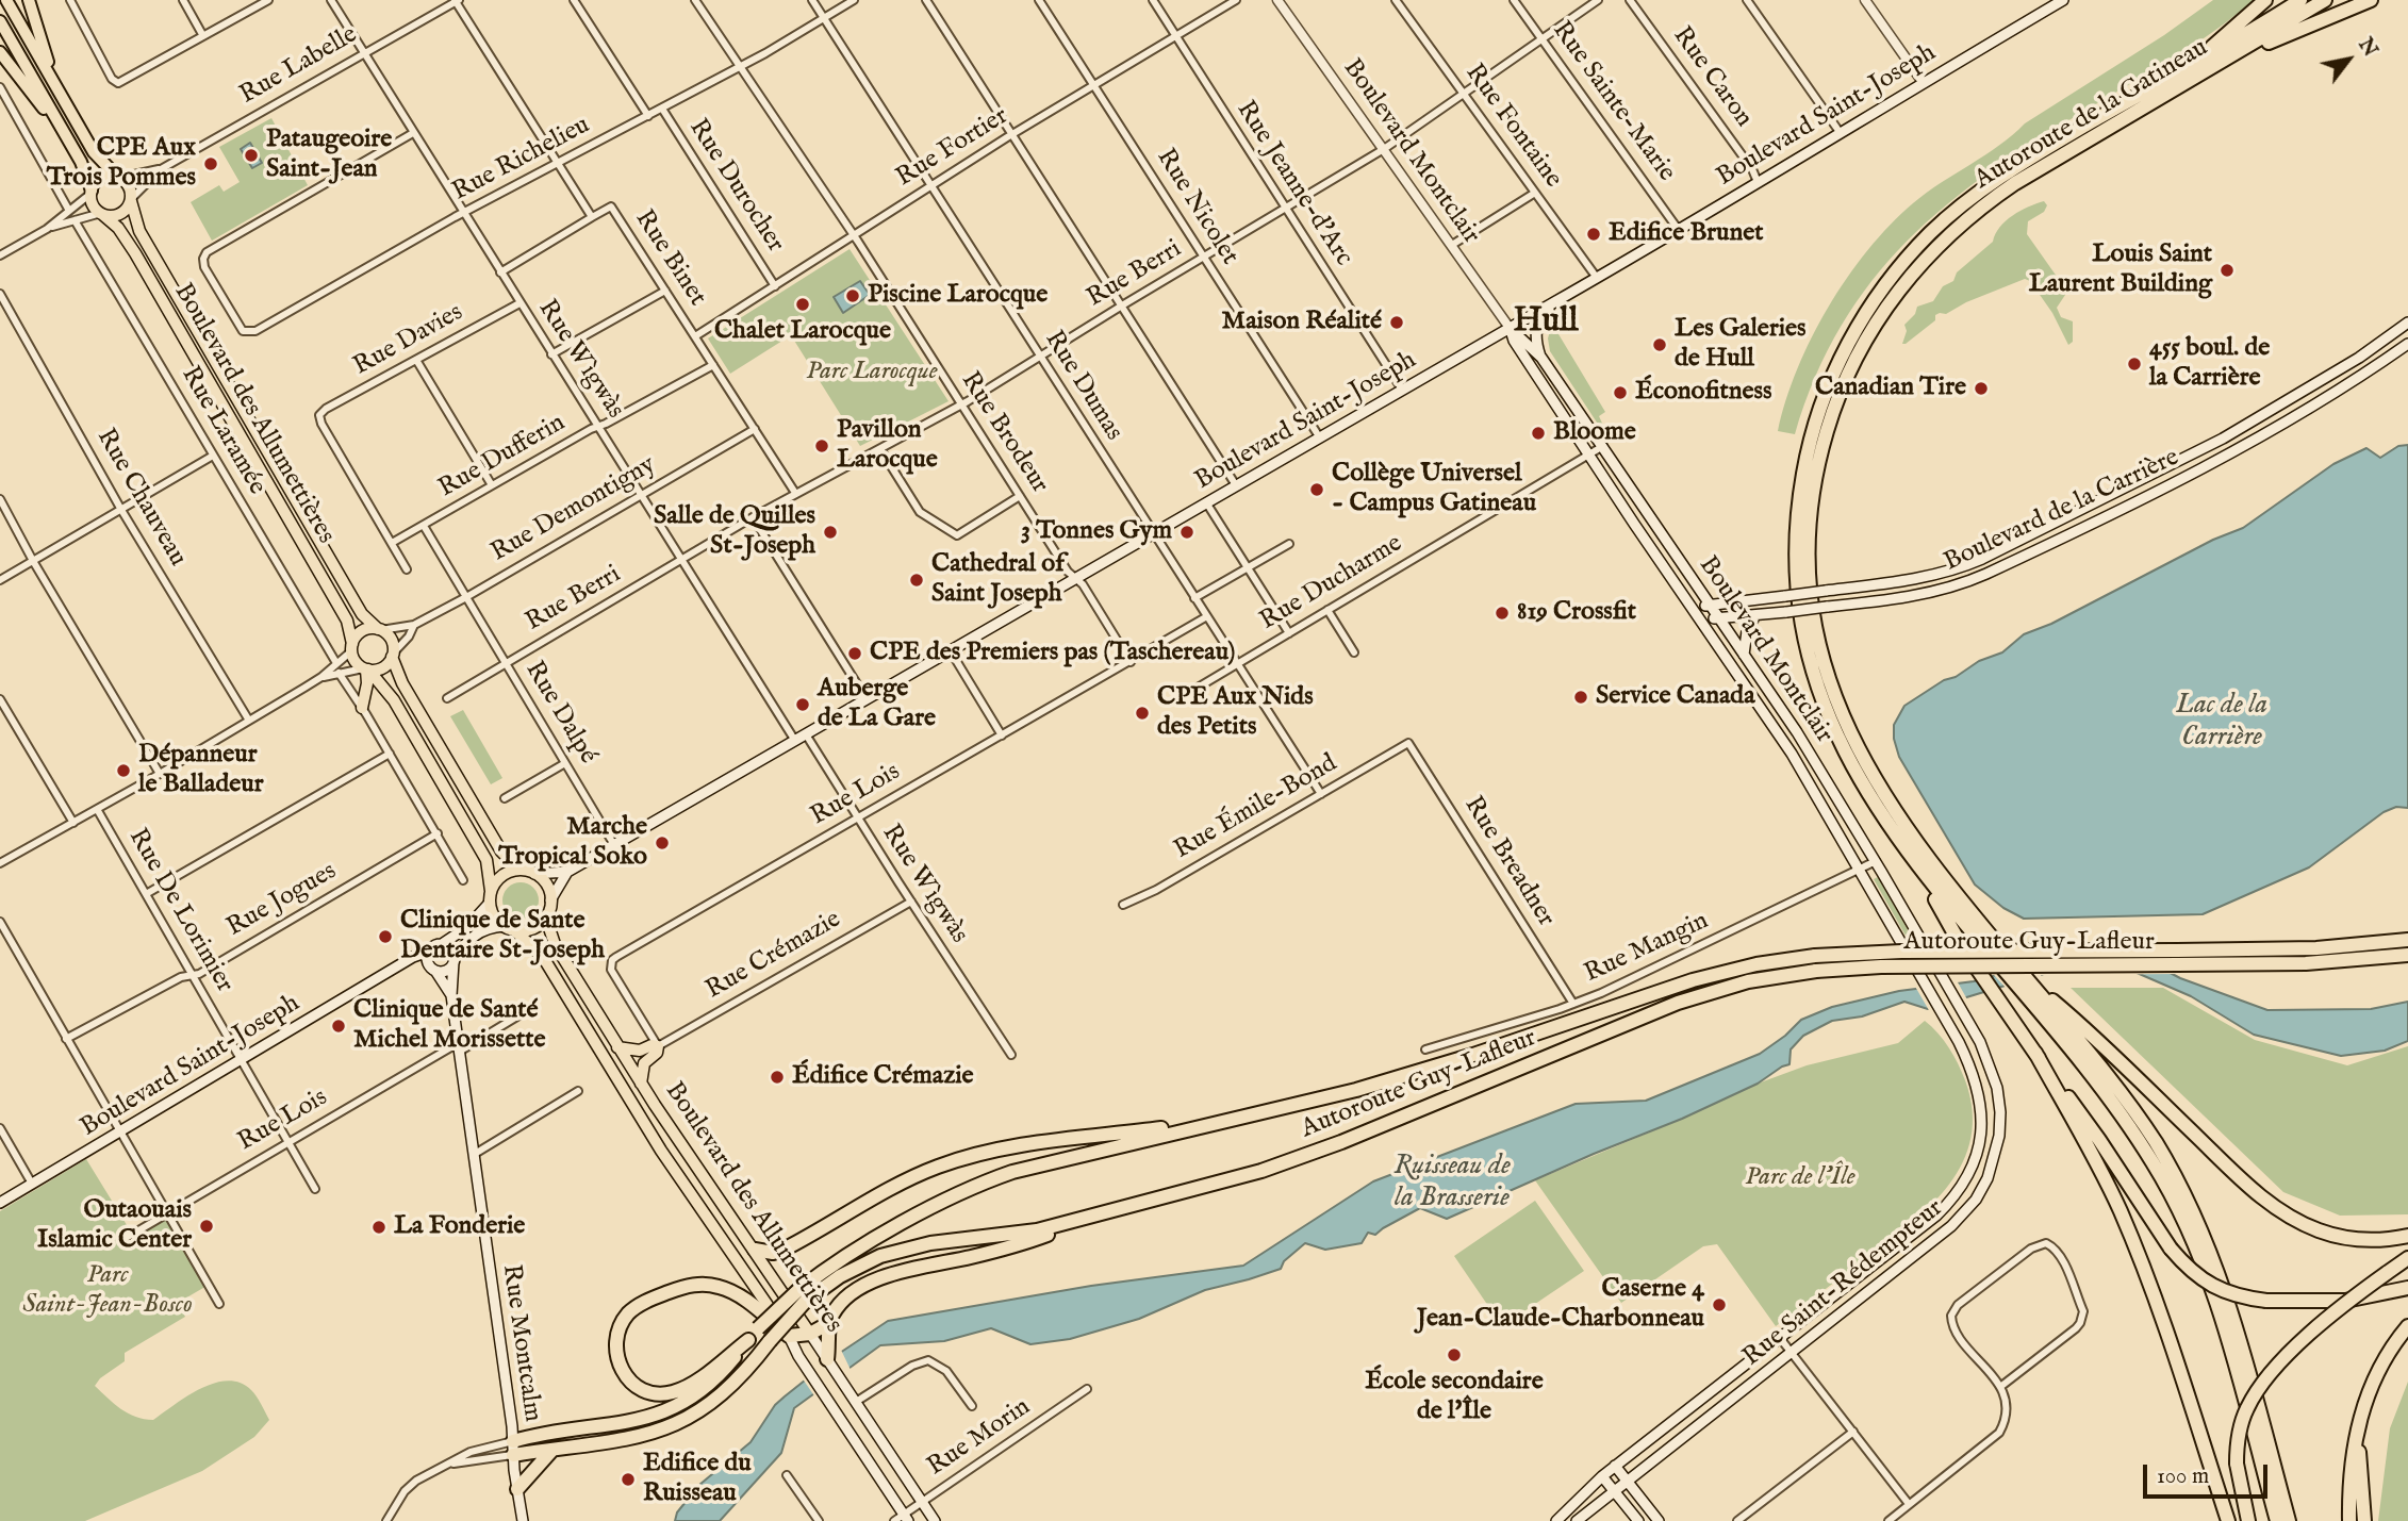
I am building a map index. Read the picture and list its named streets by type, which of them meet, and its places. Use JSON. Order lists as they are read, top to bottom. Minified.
{"streets":{"highway":["Autoroute de la Gatineau","Autoroute Guy-Lafleur"],"main road":["Boulevard Saint-Joseph","Boulevard Montclair","Boulevard des Allumettières","Boulevard de la Carrière","Rue Saint-Rédempteur","Rue Montcalm"],"street":["Rue Labelle","Rue Caron","Rue Sainte-Marie","Rue Fontaine","Rue Fortier","Rue Richelieu","Rue Jeanne-d'Arc","Rue Durocher","Rue Nicolet","Rue Binet","Rue Berri","Rue Davies","Rue Wìgwàs","Rue Dumas","Rue Laramée","Rue Brodeur","Rue Dufferin","Rue Chauveau","Rue Demontigny","Rue Ducharme","Rue Dalpé","Rue Lois","Rue Émile-Bond","Rue Breadner","Rue Jogues","Rue De Lorimier","Rue Mangin","Rue Crémazie","Rue Morin"]},"crossings":[["Rue Labelle","Rue Binet"],["Rue Labelle","Rue Wìgwàs"],["Rue Labelle","Boulevard des Allumettières"],["Rue Caron","Boulevard Saint-Joseph"],["Rue Sainte-Marie","Boulevard Saint-Joseph"],["Rue Sainte-Marie","Rue Berri"],["Boulevard Saint-Joseph","Rue Fontaine"],["Boulevard Saint-Joseph","Boulevard Montclair"],["Boulevard Saint-Joseph","Rue Jeanne-d'Arc"],["Boulevard Saint-Joseph","Rue Nicolet"],["Boulevard Saint-Joseph","Rue Wìgwàs"],["Boulevard Saint-Joseph","Rue Dumas"],["Boulevard Saint-Joseph","Boulevard des Allumettières"],["Boulevard Saint-Joseph","Rue Brodeur"],["Boulevard Saint-Joseph","Rue Dalpé"],["Boulevard Saint-Joseph","Rue De Lorimier"],["Boulevard Saint-Joseph","Rue Montcalm"],["Rue Fontaine","Rue Berri"],["Rue Fortier","Rue Jeanne-d'Arc"],["Rue Fortier","Rue Durocher"],["Rue Fortier","Rue Nicolet"],["Rue Fortier","Rue Binet"],["Rue Fortier","Rue Dumas"],["Rue Fortier","Rue Brodeur"],["Boulevard Montclair","Rue Berri"],["Boulevard Montclair","Boulevard de la Carrière"],["Boulevard Montclair","Rue Ducharme"],["Boulevard Montclair","Rue Mangin"],["Boulevard Montclair","Rue Saint-Rédempteur"],["Rue Richelieu","Rue Durocher"],["Rue Richelieu","Rue Binet"],["Rue Richelieu","Rue Wìgwàs"],["Rue Richelieu","Rue Dumas"],["Rue Richelieu","Rue Brodeur"],["Rue Jeanne-d'Arc","Rue Berri"],["Rue Nicolet","Rue Berri"],["Rue Binet","Rue Berri"],["Rue Binet","Rue Dufferin"],["Rue Binet","Rue Demontigny"],["Rue Berri","Rue Wìgwàs"],["Rue Berri","Rue Dumas"],["Rue Berri","Rue Brodeur"],["Rue Berri","Rue Dalpé"],["Rue Davies","Rue Wìgwàs"],["Rue Davies","Rue Dufferin"],["Rue Wìgwàs","Rue Dufferin"],["Rue Wìgwàs","Rue Demontigny"],["Rue Wìgwàs","Rue Lois"],["Rue Wìgwàs","Rue Crémazie"],["Rue Dumas","Rue Ducharme"],["Rue Dumas","Rue Lois"],["Rue Dumas","Rue Émile-Bond"],["Boulevard des Allumettières","Rue Demontigny"],["Boulevard des Allumettières","Rue Morin"],["Rue Brodeur","Rue Lois"],["Rue Dufferin","Rue Dalpé"],["Rue Demontigny","Rue Dalpé"],["Rue Lois","Rue De Lorimier"],["Rue Lois","Rue Crémazie"],["Rue Lois","Rue Montcalm"],["Rue Émile-Bond","Rue Breadner"],["Rue Breadner","Rue Mangin"],["Rue Jogues","Rue De Lorimier"],["Autoroute Guy-Lafleur","Rue Montcalm"]],"districts":["Hull"],"water":["Lac de la Carrière","Ruisseau de la Brasserie"],"parks":["Parc Larocque","Parc de l'Île","Parc Saint-Jean-Bosco"],"places":["Pataugeoire Saint-Jean","CPE Aux Trois Pommes","Edifice Brunet","Louis Saint Laurent Building","Piscine Larocque","Chalet Larocque","Maison Réalité","Les Galeries de Hull","455 boul. de la Carrière","Canadian Tire","Éconofitness","Bloome","Pavillon Larocque","Collège Universel - Campus Gatineau","Salle de Quilles St-Joseph","3 Tonnes Gym","Cathedral of Saint Joseph","819 Crossfit","CPE des Premiers pas (Taschereau)","Service Canada","Auberge de La Gare","CPE Aux Nids des Petits","Dépanneur le Balladeur","Marche Tropical Soko","Clinique de Sante Dentaire St-Joseph","Clinique de Santé Michel Morissette","Édifice Crémazie","Outaouais Islamic Center","La Fonderie","Caserne 4 Jean-Claude-Charbonneau","École secondaire de l'Île","Edifice du Ruisseau"],"scale_bar":"100 m","north":"top right"}
